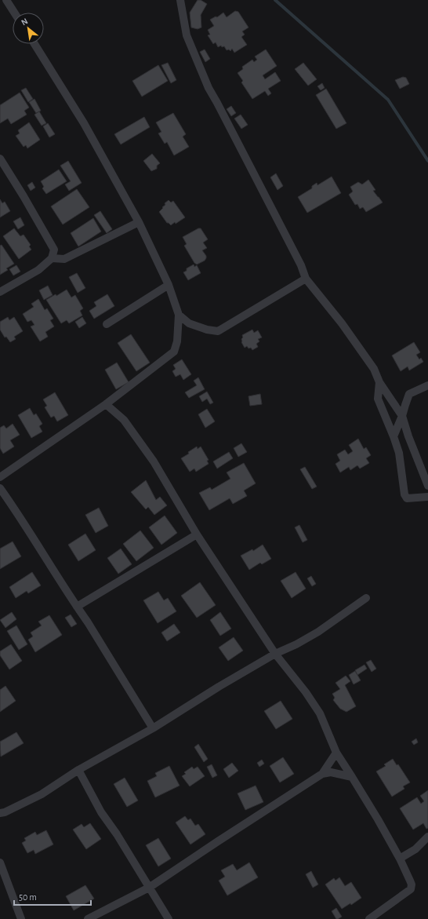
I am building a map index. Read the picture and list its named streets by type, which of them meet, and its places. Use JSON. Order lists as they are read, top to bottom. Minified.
{"scale_bar":"50 m","north":"top left"}
